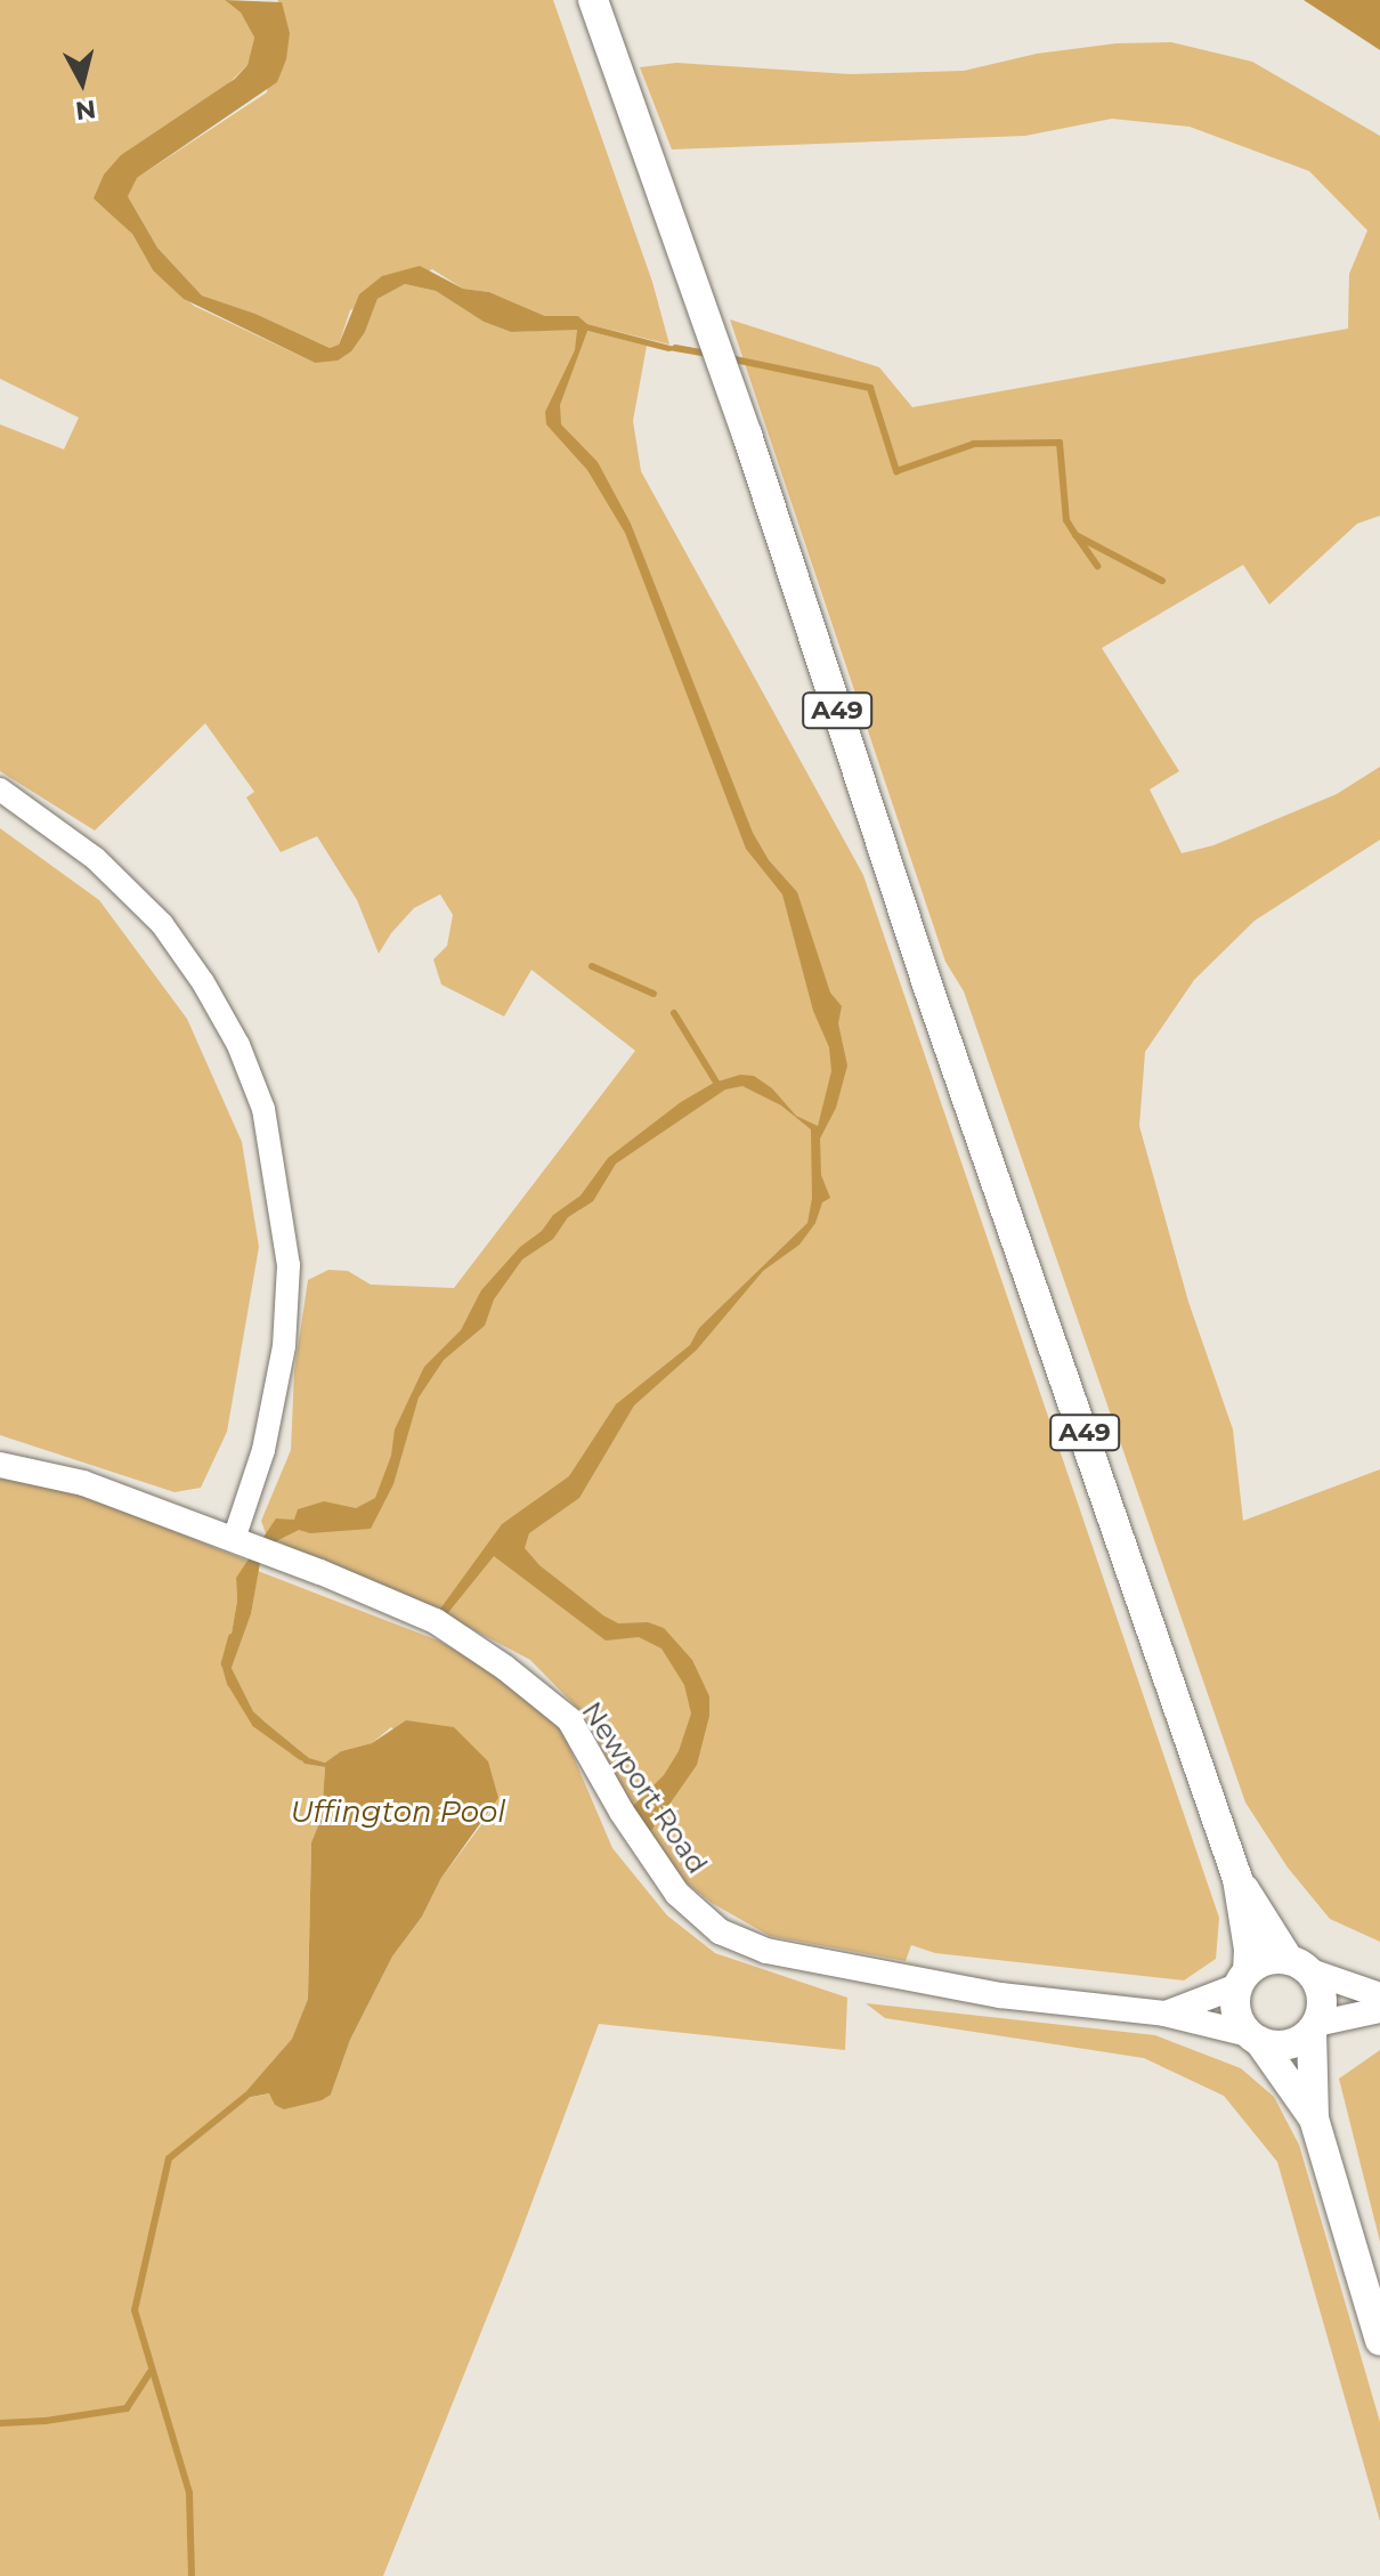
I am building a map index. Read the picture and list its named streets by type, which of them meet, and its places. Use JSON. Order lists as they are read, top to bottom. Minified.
{"streets":{"highway":["A49"],"main road":["Newport Road"]},"crossings":[["A49","Newport Road"]],"water":["Uffington Pool"],"north":"bottom"}
